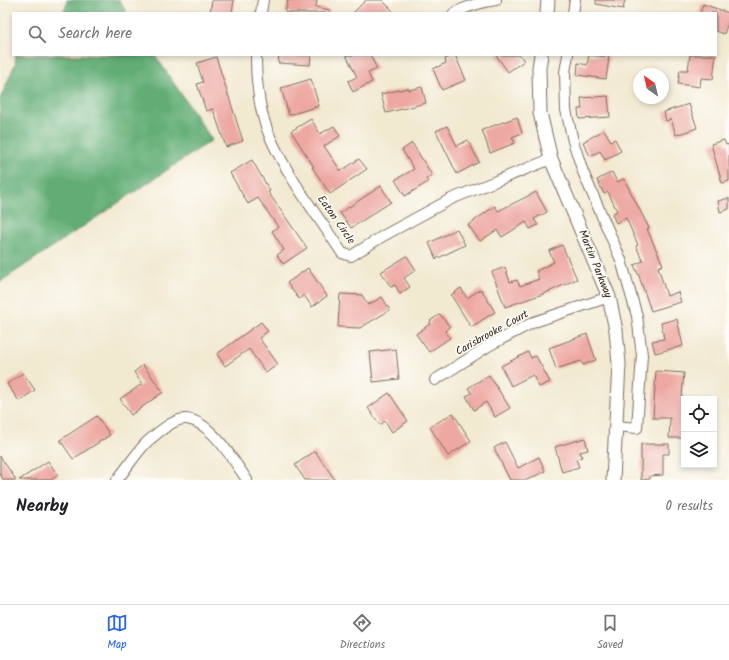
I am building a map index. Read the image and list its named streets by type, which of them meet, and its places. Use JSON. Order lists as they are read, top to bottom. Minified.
{"streets":{"street":["Eaton Circle","Martin Parkway","Carisbrooke Court"]},"crossings":[["Eaton Circle","Martin Parkway"],["Martin Parkway","Carisbrooke Court"]],"north":"top left","page":{"search":"Search here","heading":["Nearby","0 results"],"nav":["Map","Directions","Saved"]}}
